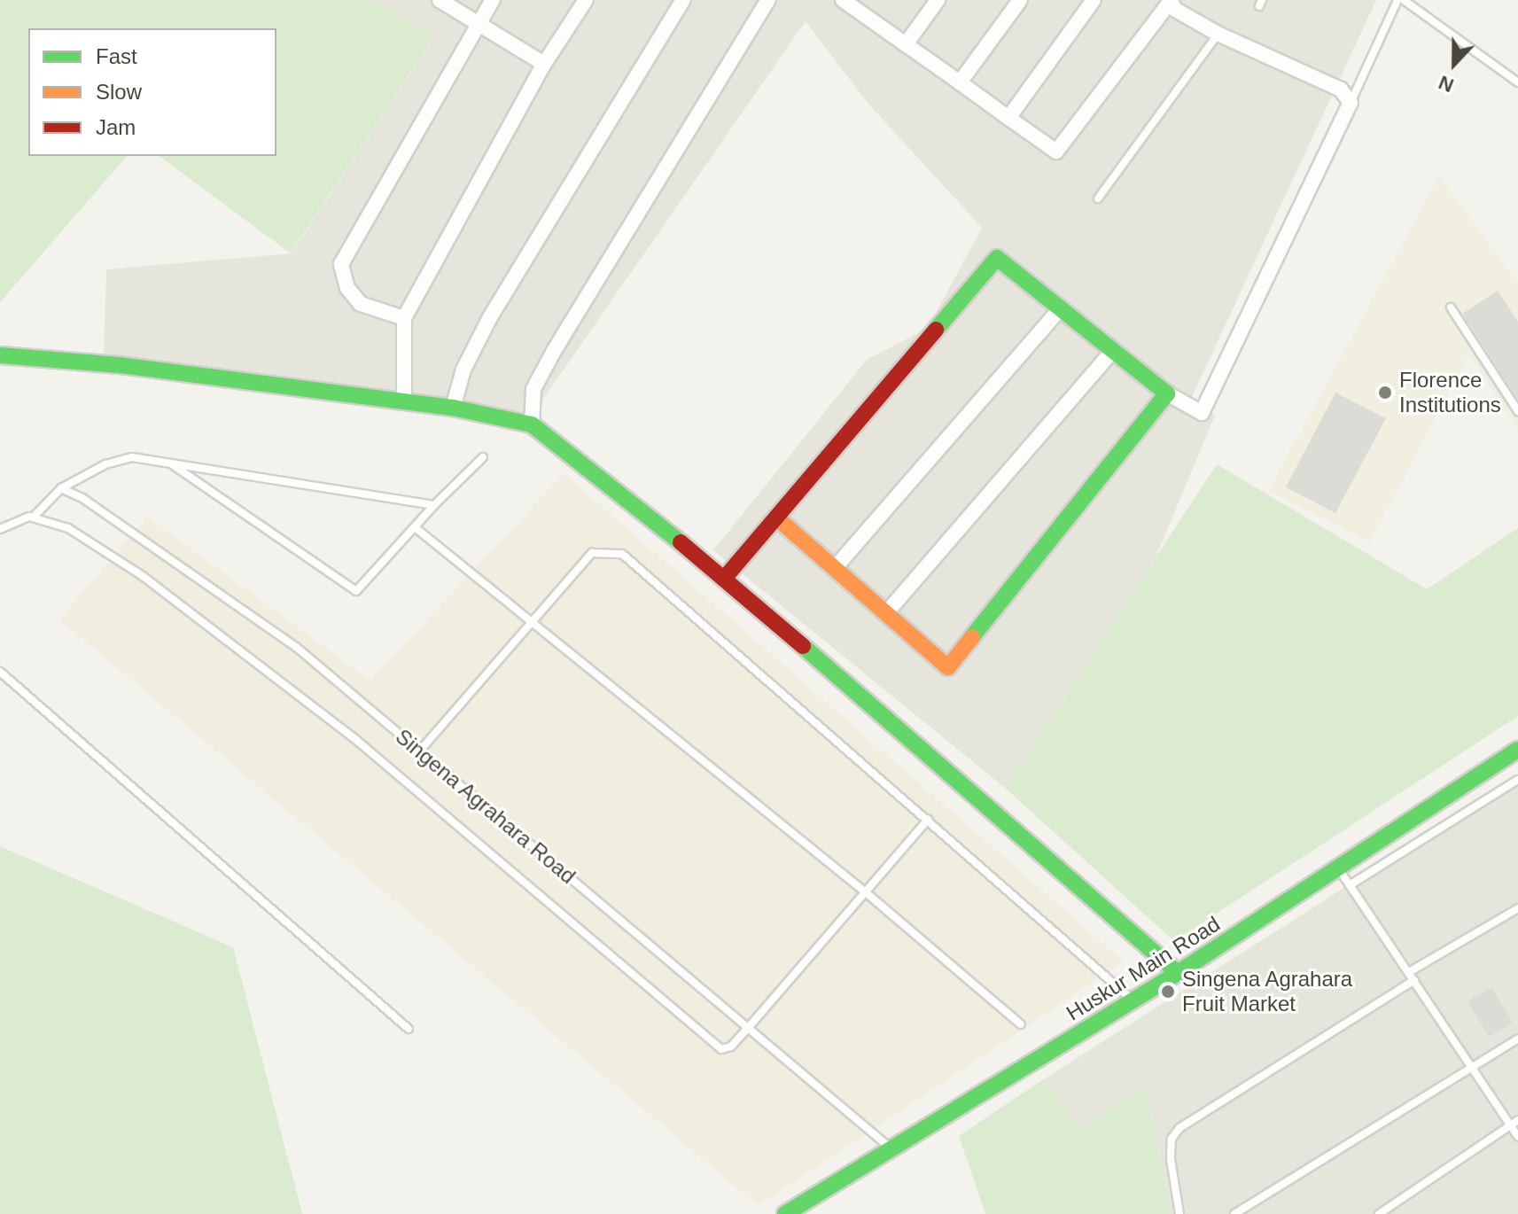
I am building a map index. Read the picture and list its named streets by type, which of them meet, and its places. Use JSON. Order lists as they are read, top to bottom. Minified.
{"streets":{"street":["Huskur Main Road"],"lane":["Singena Agrahara Road"]},"crossings":[["Singena Agrahara Road","Huskur Main Road"]],"places":["Florence Institutions","Singena Agrahara Fruit Market"],"legend":["Fast","Slow","Jam"],"north":"bottom"}
